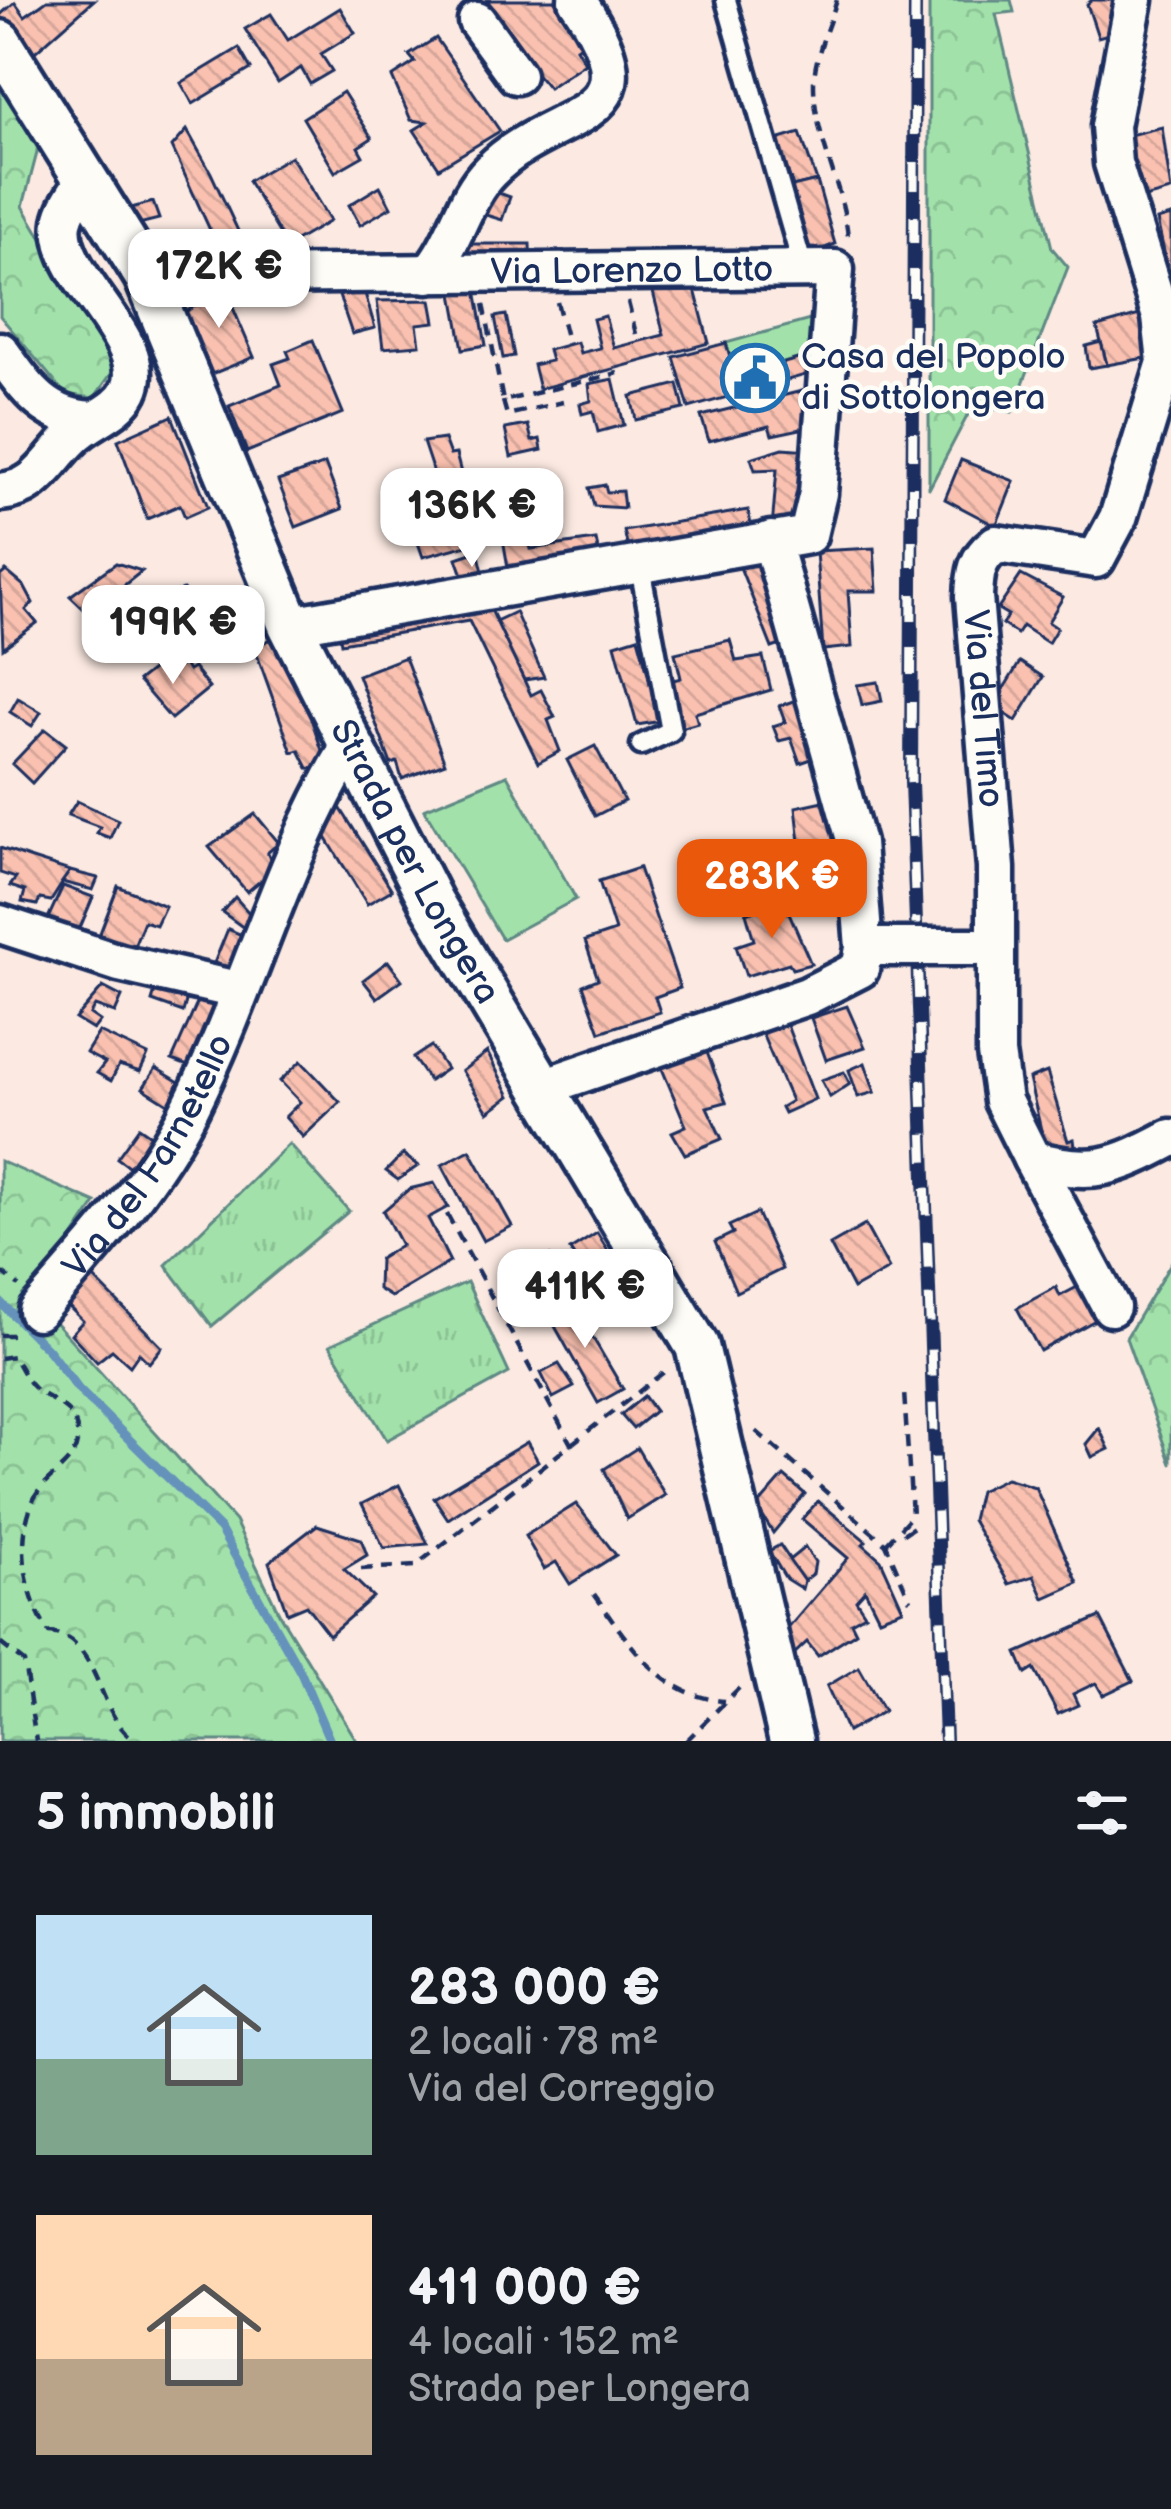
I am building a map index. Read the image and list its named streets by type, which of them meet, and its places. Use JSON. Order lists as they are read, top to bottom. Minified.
{"streets":{"street":["Via Lorenzo Lotto","Via del Timo","Strada per Longera","Via del Farnetello"]},"crossings":[["Via Lorenzo Lotto","Strada per Longera"],["Strada per Longera","Via del Farnetello"]],"places":{"public building":["Casa del Popolo di Sottolongera"]},"page":{"price":["172K €","136K €","199K €","283K €","411K €"],"heading":"5 immobili","list":[{"name":"283 000 €","note":"2 locali · 78 m² · Via del Correggio"},{"name":"411 000 €","note":"4 locali · 152 m² · Strada per Longera"}]}}
